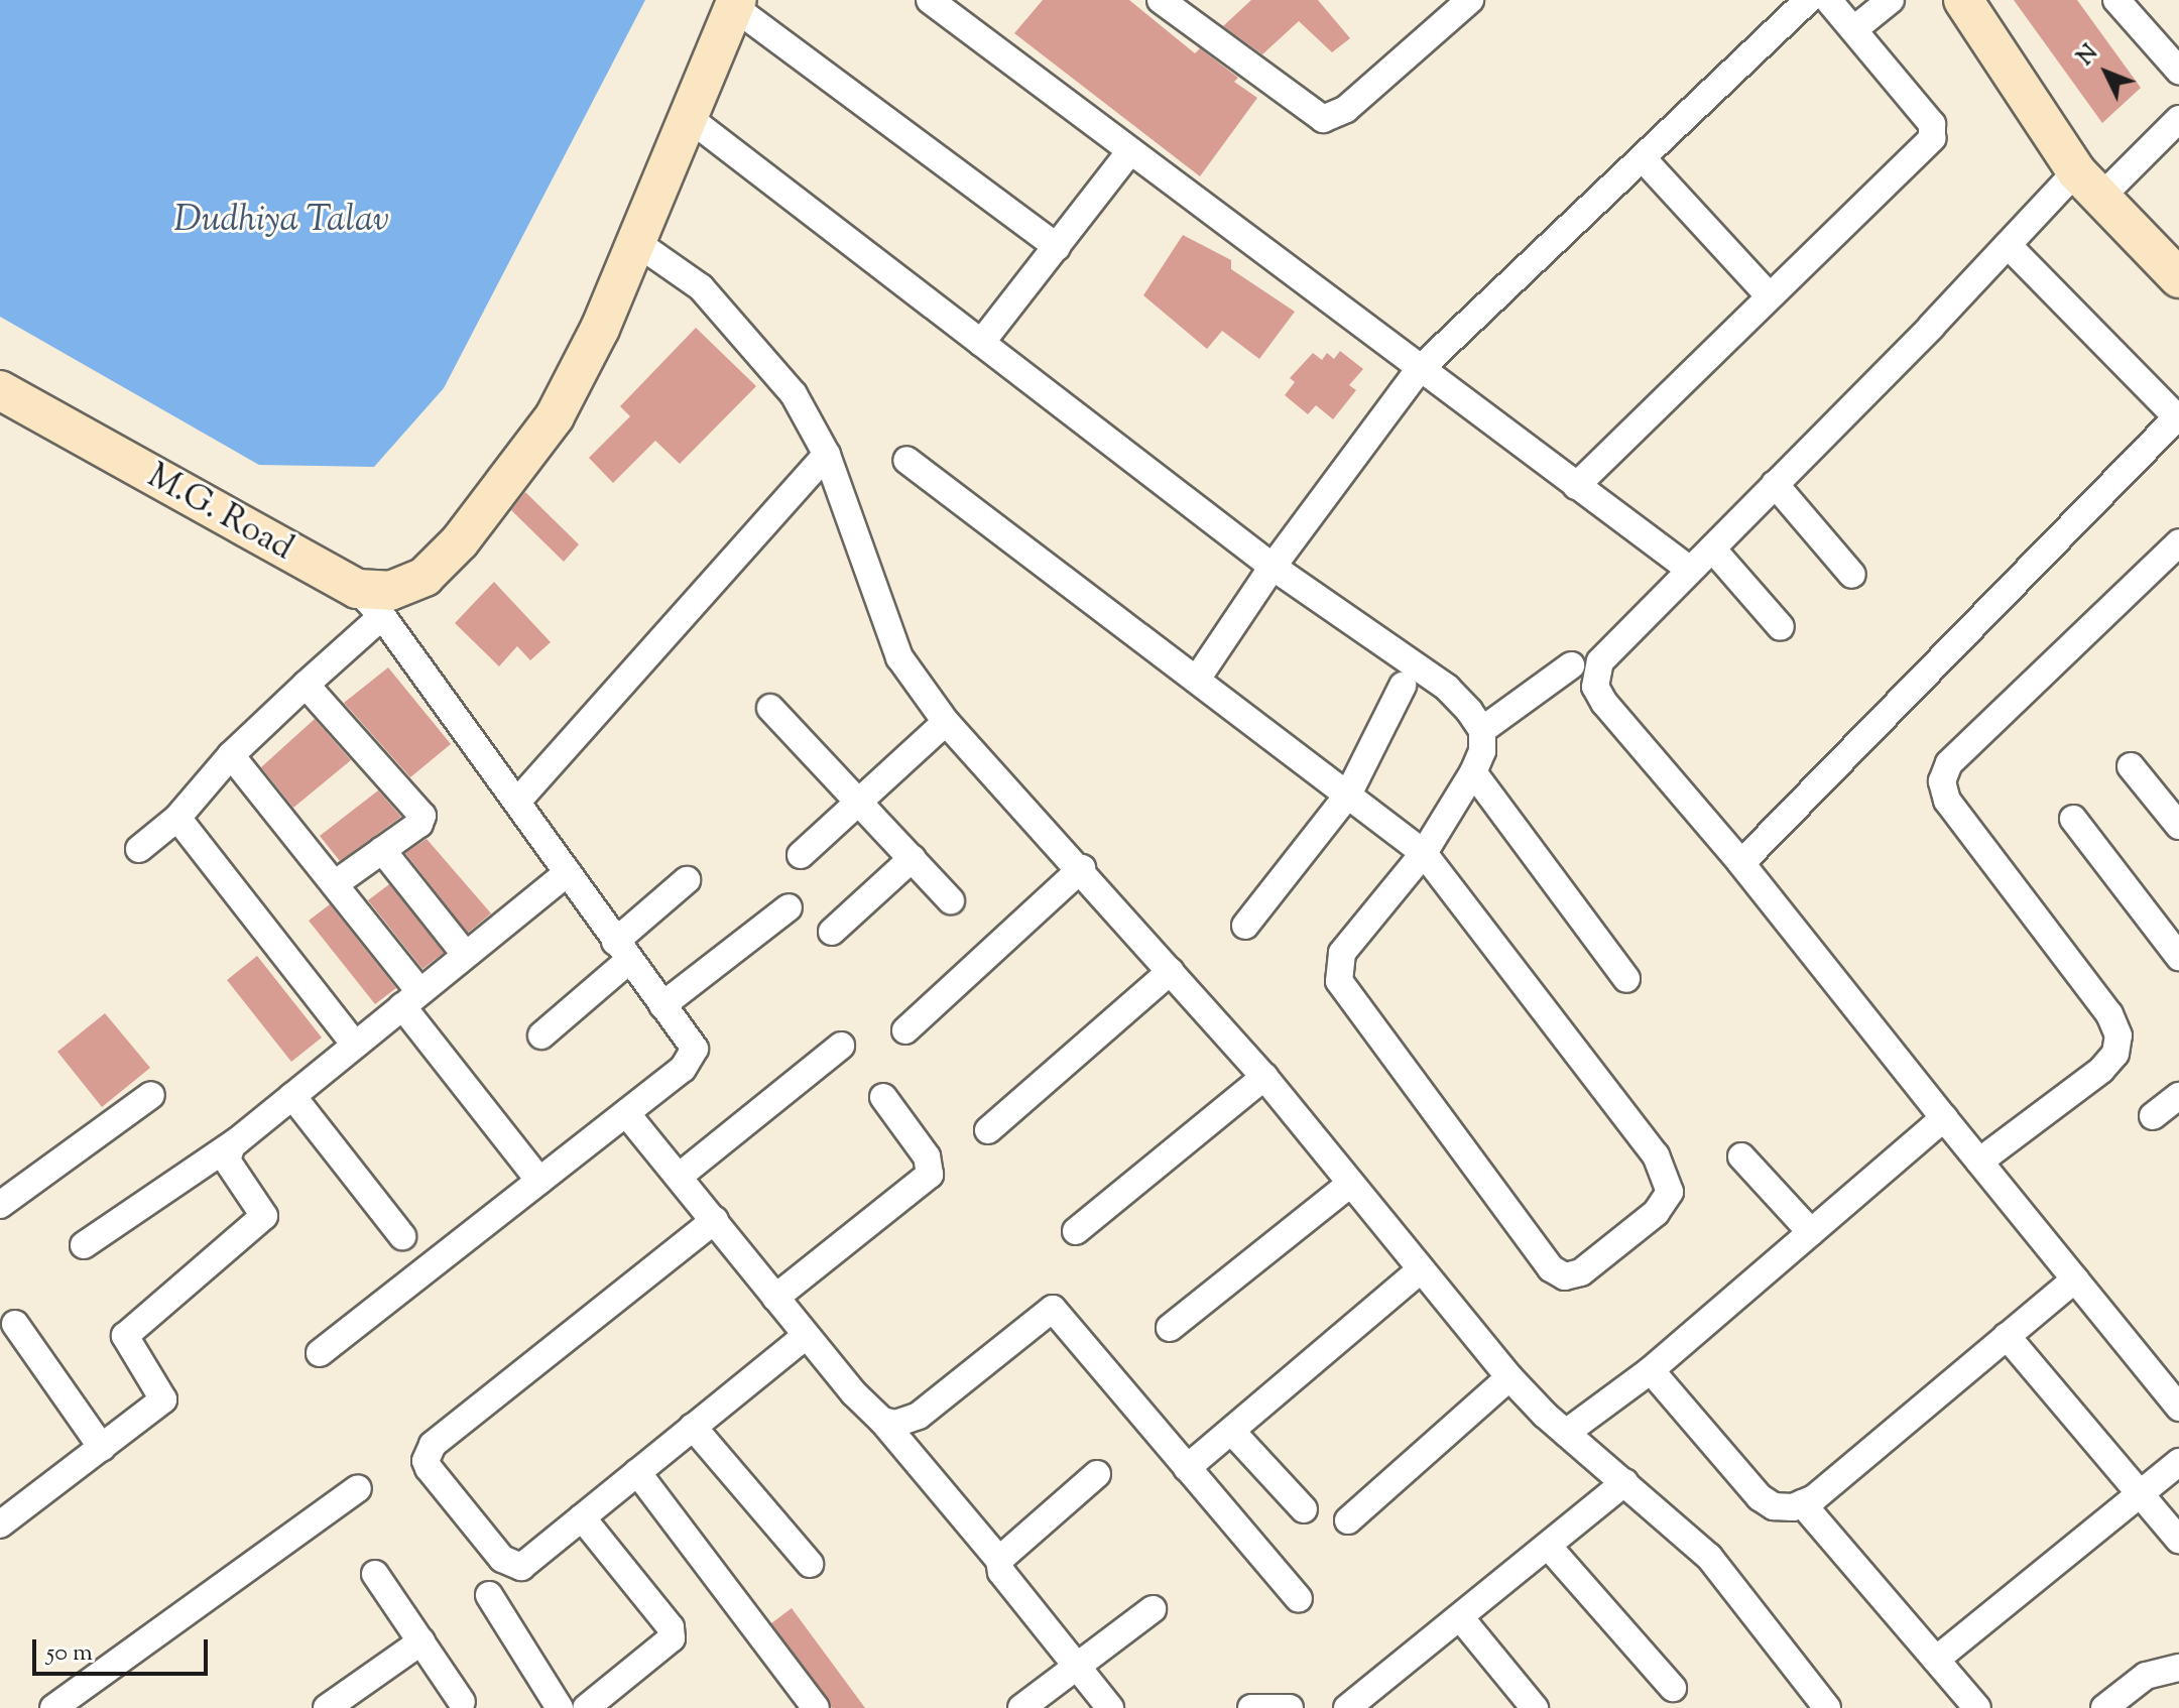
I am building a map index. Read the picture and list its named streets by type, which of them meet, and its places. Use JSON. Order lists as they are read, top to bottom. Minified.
{"streets":{"main road":["M.G. Road"]},"water":["Dudhiya Talav"],"scale_bar":"50 m","north":"top left"}
